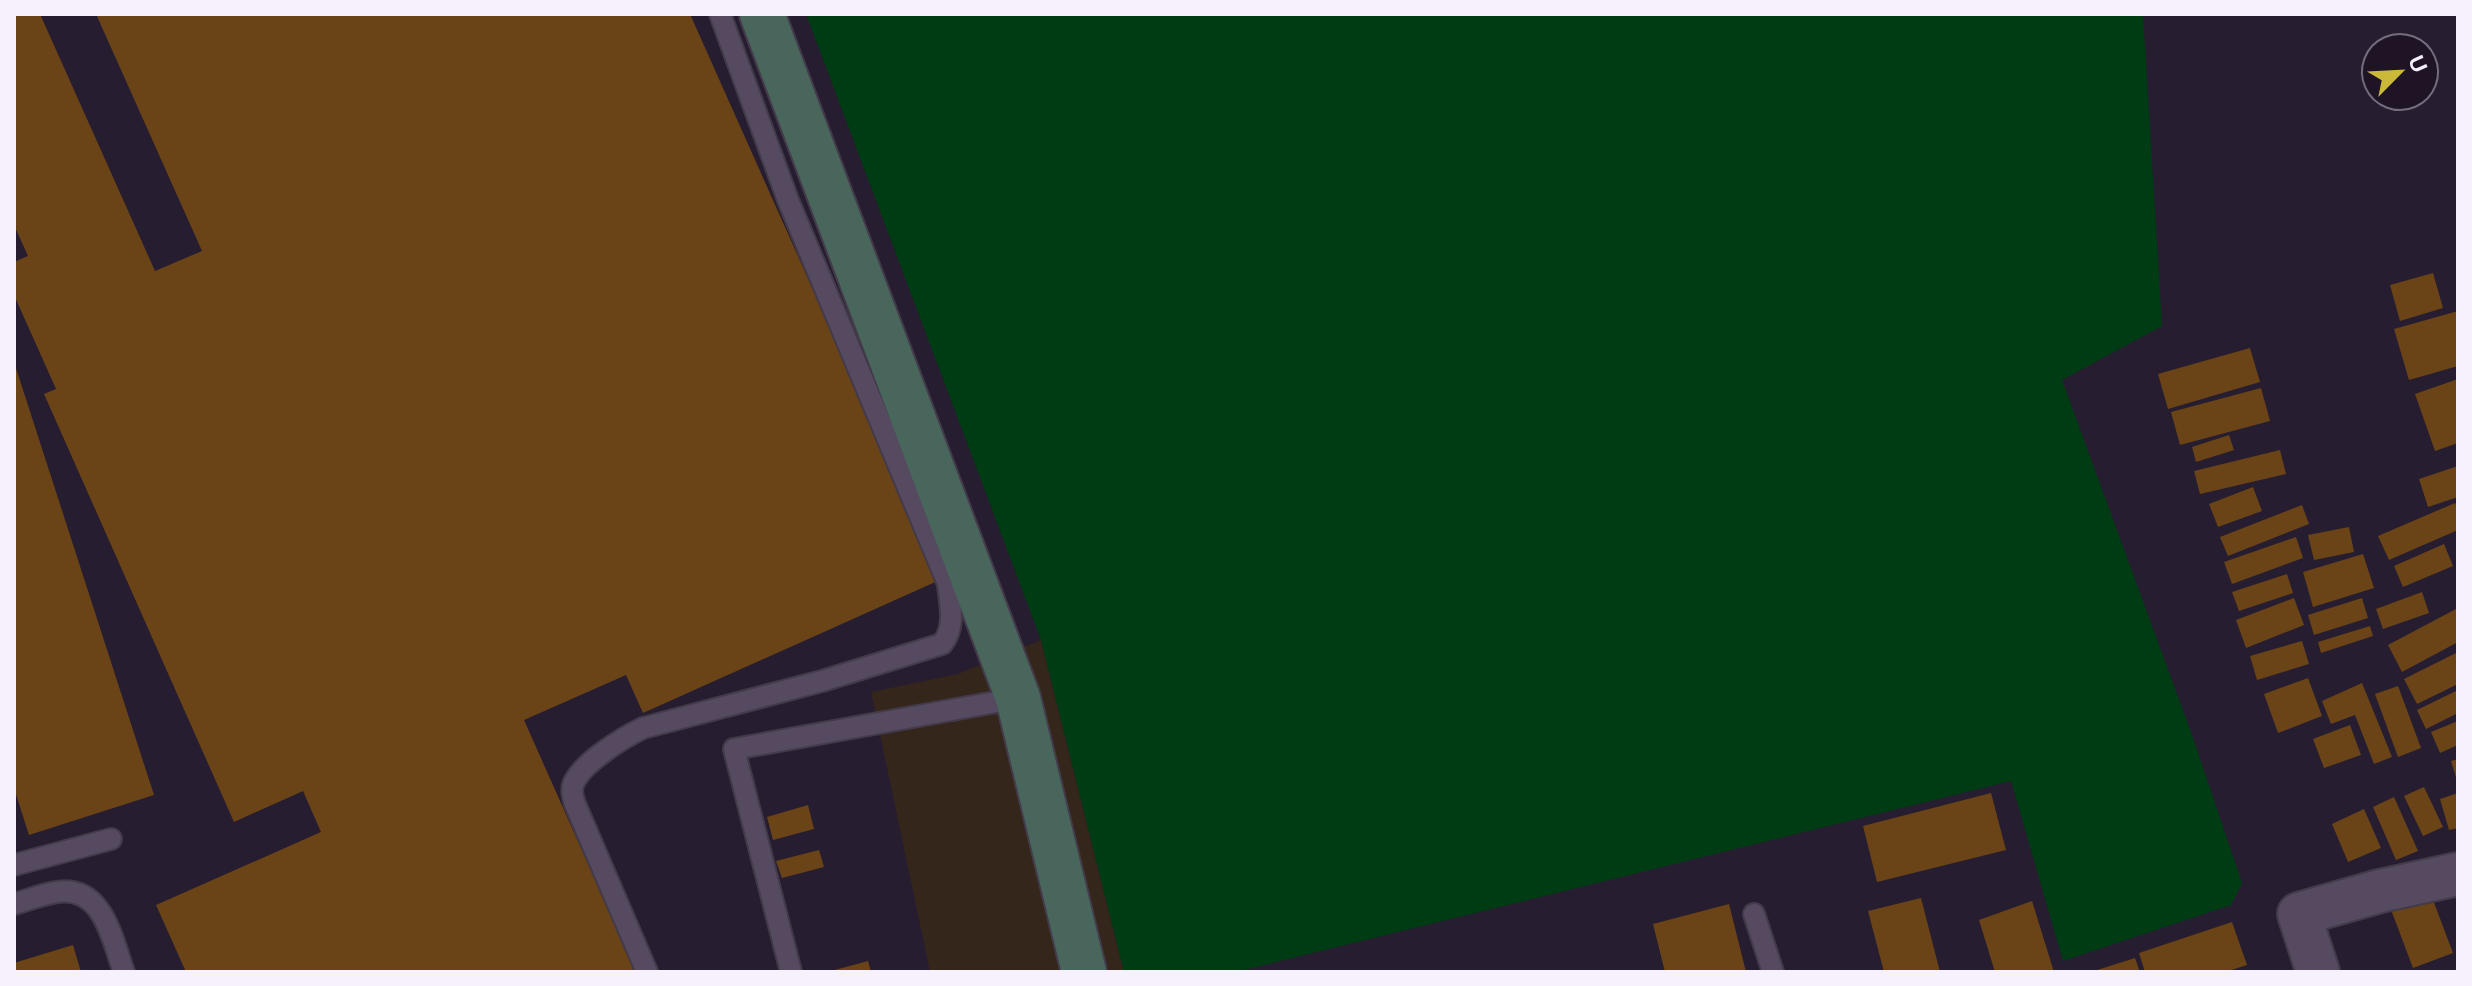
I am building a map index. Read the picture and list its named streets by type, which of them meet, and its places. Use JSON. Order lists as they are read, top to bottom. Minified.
{"north":"top right"}
